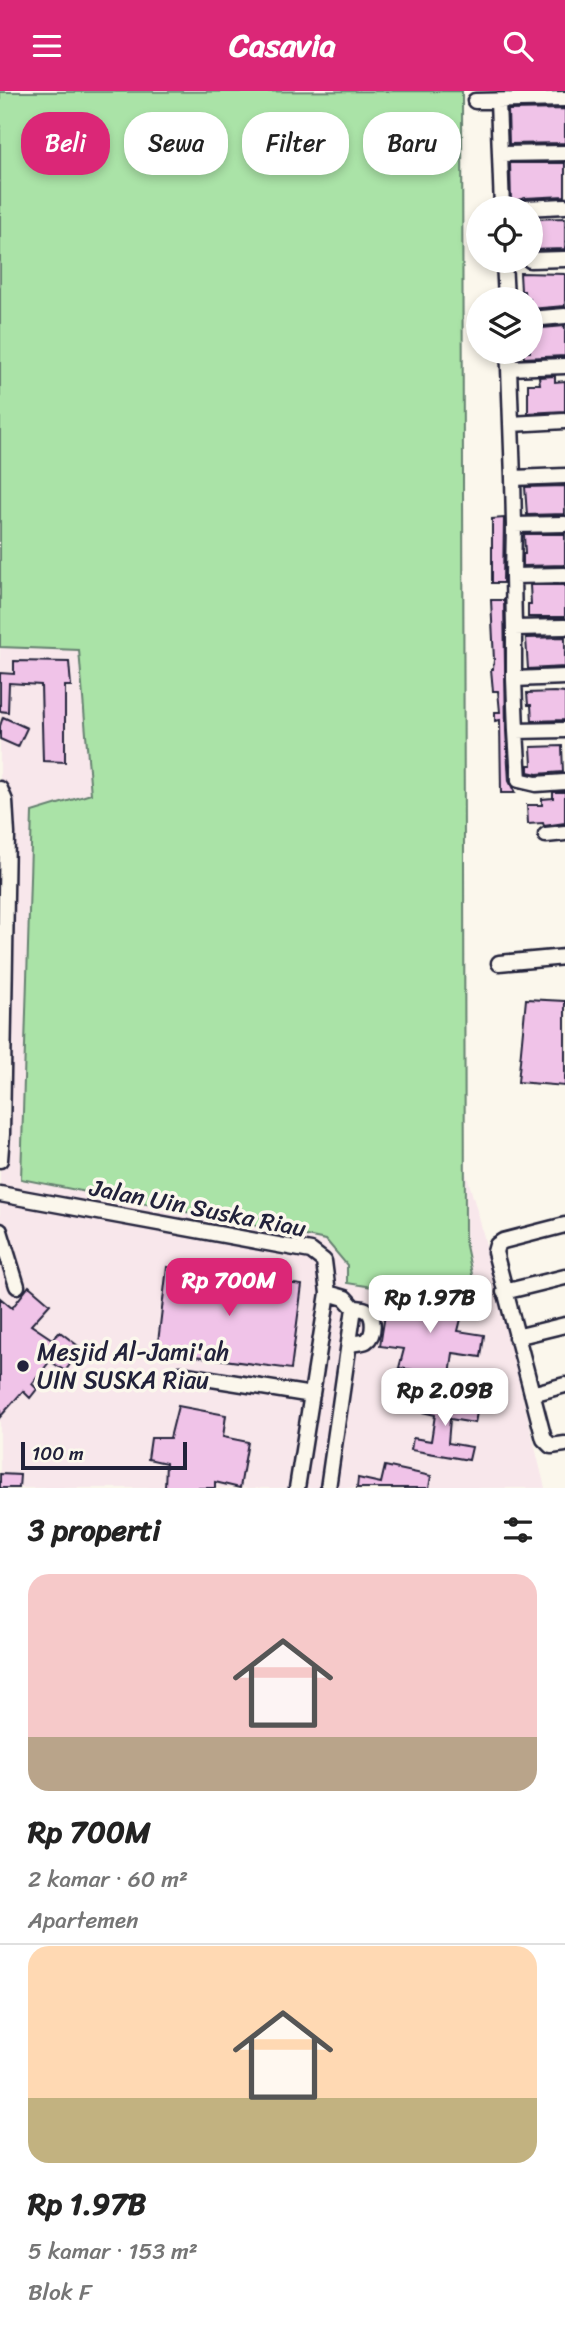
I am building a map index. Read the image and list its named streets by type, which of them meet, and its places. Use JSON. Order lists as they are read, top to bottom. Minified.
{"streets":{"street":["Jalan Uin Suska Riau"]},"places":["Mesjid Al-Jami'ah UIN SUSKA Riau"],"scale_bar":"100 m","page":{"header":"Casavia","chip":["Beli","Sewa","Filter","Baru"],"price":["Rp 700M","Rp 1.97B","Rp 2.09B"],"scale":"100 m","heading":"3 properti","list":[{"name":"Rp 700M","note":"2 kamar · 60 m² · Apartemen"},{"name":"Rp 1.97B","note":"5 kamar · 153 m² · Blok F"}]}}
